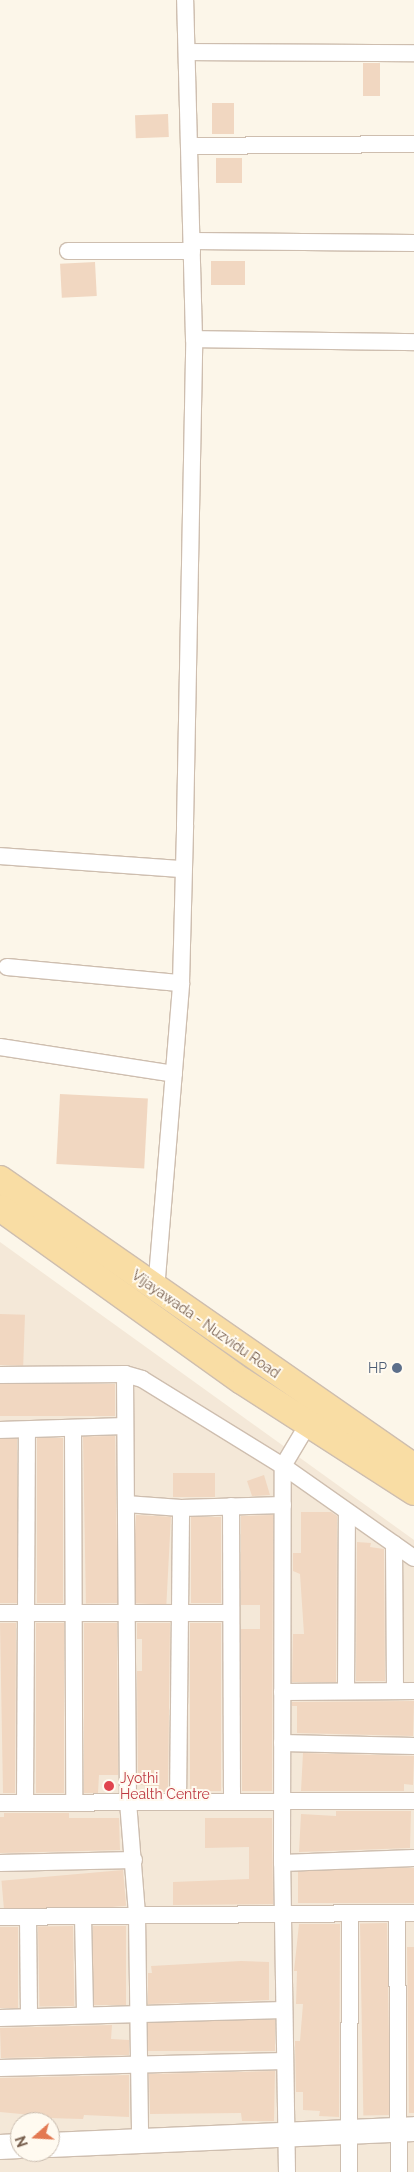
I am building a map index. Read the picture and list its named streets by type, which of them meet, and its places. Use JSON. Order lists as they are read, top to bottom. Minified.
{"streets":{"main road":["Vijayawada - Nuzvidu Road"]},"places":["HP","Jyothi Health Centre"],"north":"left"}
